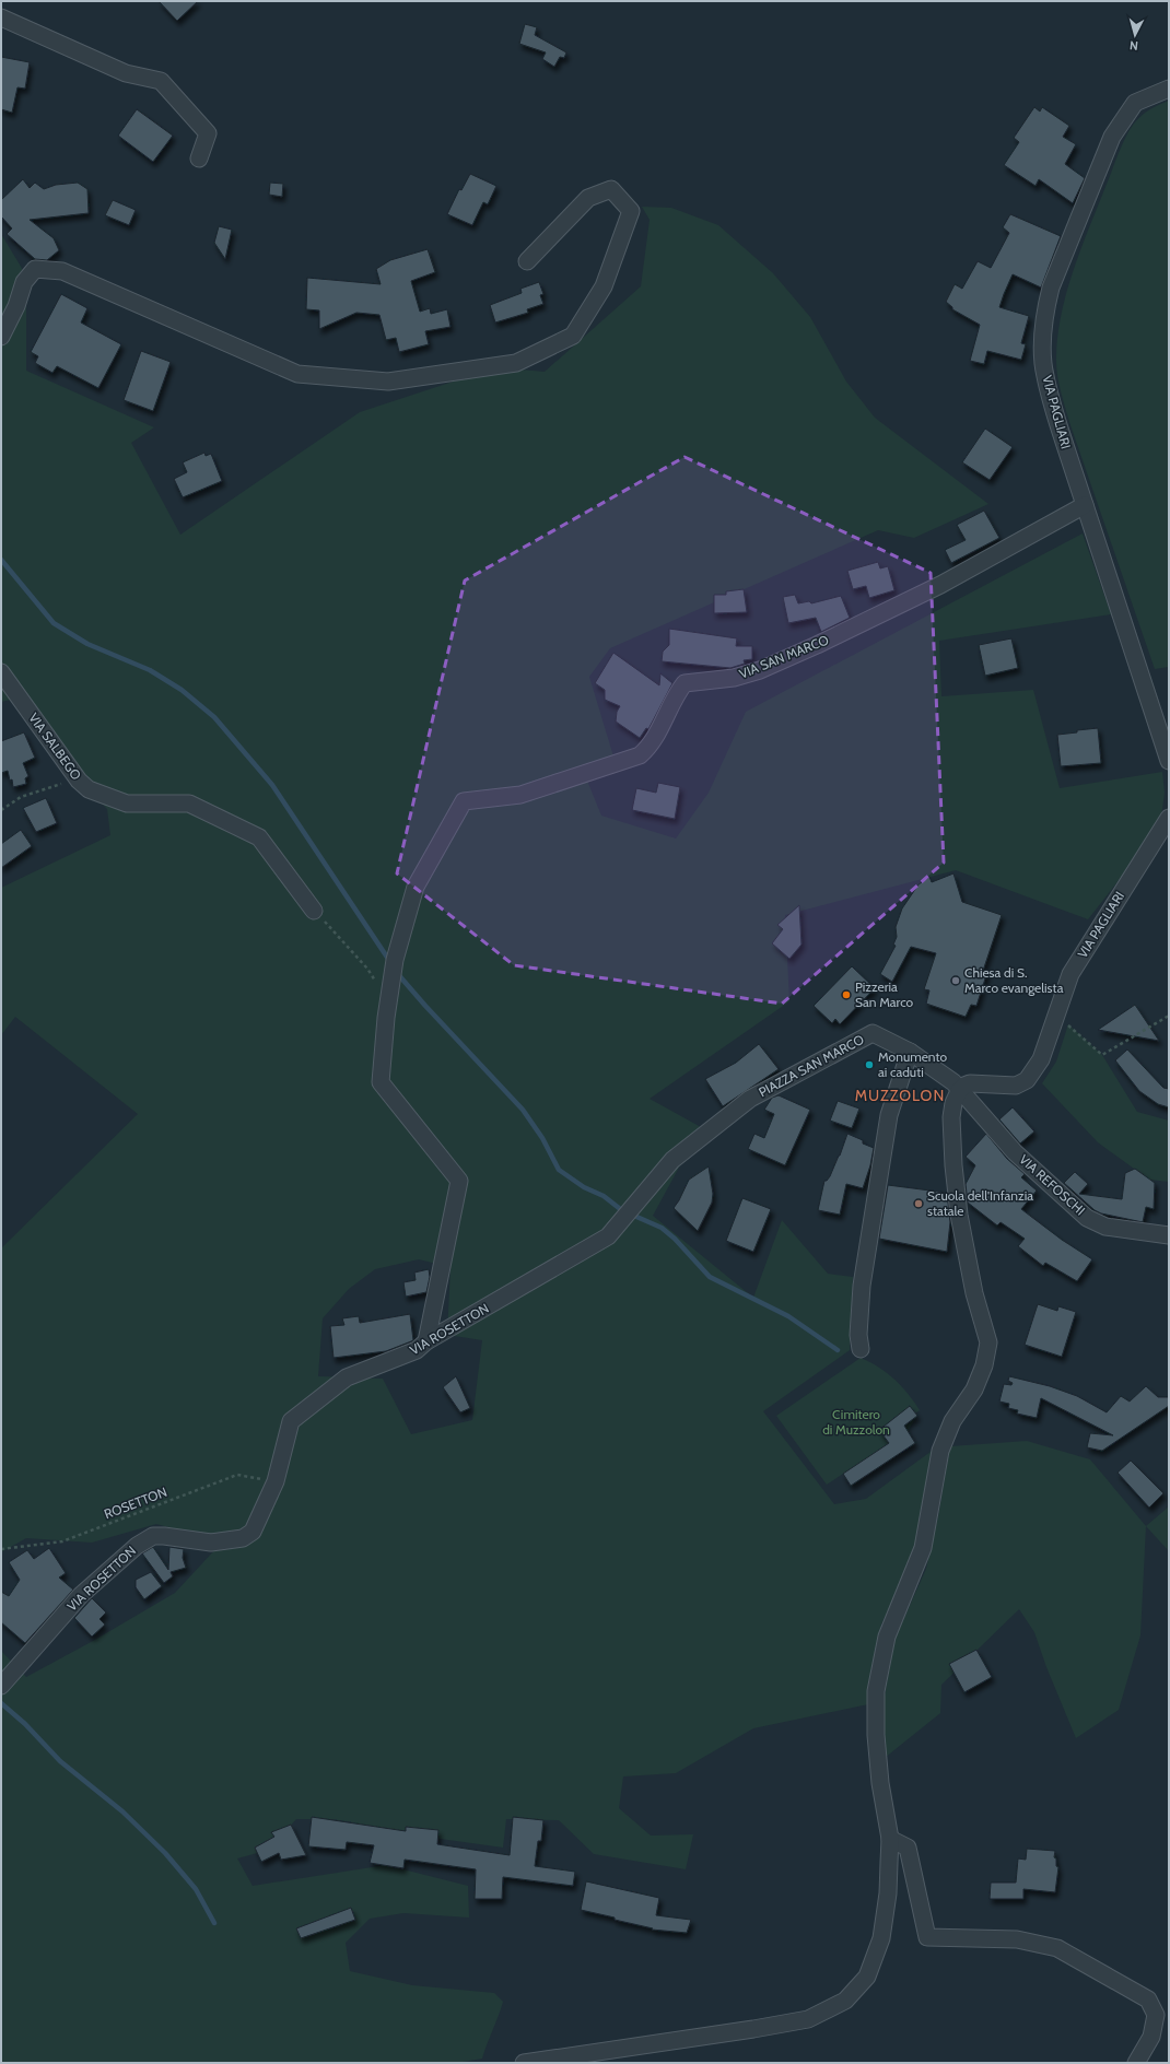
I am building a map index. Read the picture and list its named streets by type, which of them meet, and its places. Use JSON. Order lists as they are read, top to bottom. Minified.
{"streets":{"street":["VIA PAGLIARI","VIA SAN MARCO","VIA SALBEGO","PIAZZA SAN MARCO","VIA REFOSCHI","VIA ROSETTON"],"path":["ROSETTON"]},"crossings":[["VIA PAGLIARI","VIA SAN MARCO"],["VIA PAGLIARI","PIAZZA SAN MARCO"],["VIA PAGLIARI","VIA REFOSCHI"],["PIAZZA SAN MARCO","VIA REFOSCHI"],["PIAZZA SAN MARCO","VIA ROSETTON"],["VIA ROSETTON","ROSETTON"]],"districts":["MUZZOLON"],"parks":["Cimitero di Muzzolon"],"places":["Chiesa di S. Marco evangelista","Pizzeria San Marco","Monumento ai caduti","Scuola dell'Infanzia statale"],"north":"bottom"}
